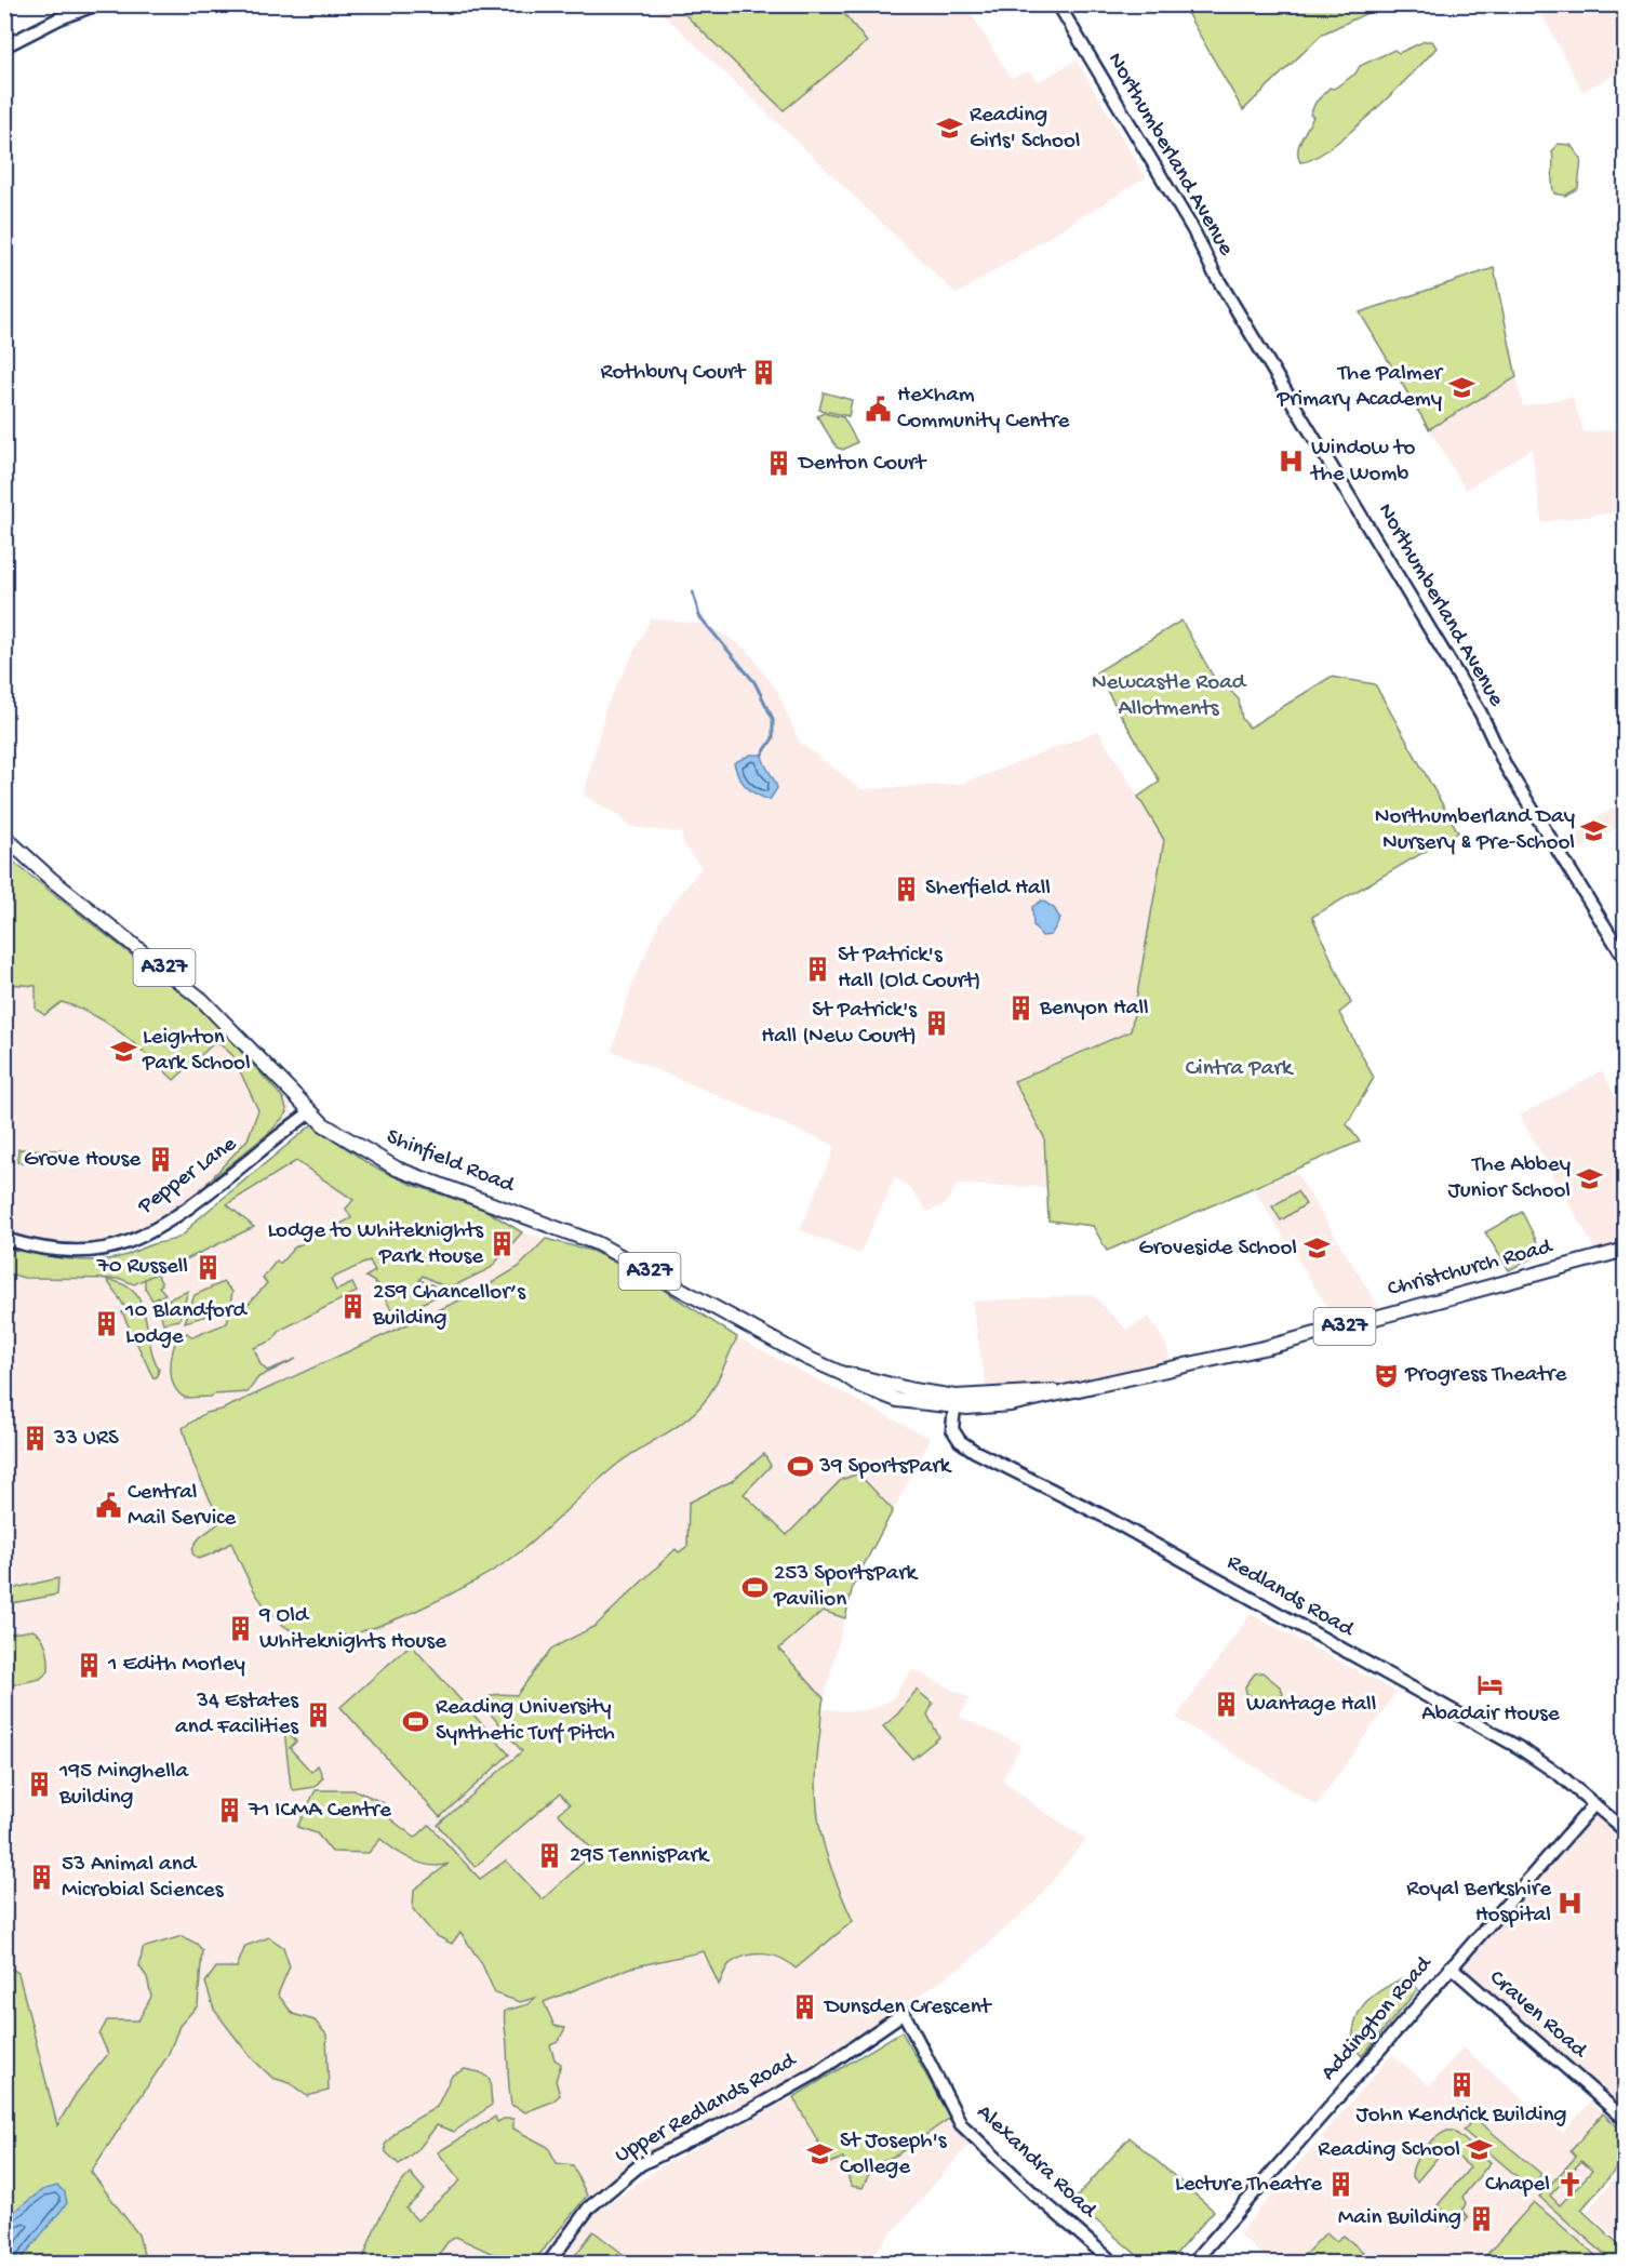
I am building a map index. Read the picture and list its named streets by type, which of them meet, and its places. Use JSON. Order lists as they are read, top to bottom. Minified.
{"streets":{"main road":["A327","Shinfield Road","Christchurch Road"],"street":["Northumberland Avenue","Pepper Lane","Redlands Road","Craven Road","Addington Road","Upper Redlands Road","Alexandra Road"]},"crossings":[["Shinfield Road","Pepper Lane"],["Shinfield Road","Christchurch Road"],["Shinfield Road","Redlands Road"],["Christchurch Road","Redlands Road"],["Redlands Road","Addington Road"],["Craven Road","Addington Road"],["Upper Redlands Road","Alexandra Road"]],"parks":["Newcastle Road Allotments","Cintra Park"],"places":{"school or university":["Reading Girls' School","The Palmer Primary Academy","Northumberland Day Nursery & Pre-School","Leighton Park School","The Abbey Junior School","Groveside School","Reading School","St Joseph's College"],"building":["Rothbury Court","Denton Court","Sherfield Hall","St Patrick's Hall (Old Court)","Benyon Hall","St Patrick's Hall (New Court)","Grove House","Lodge to Whiteknights Park House","70 Russell","259 Chancellor’s Building","10 Blandford Lodge","33 URS","9 Old Whiteknights House","1 Edith Morley","Wantage Hall","34 Estates and Facilities","195 Minghella Building","71 ICMA Centre","295 TennisPark","53 Animal and Microbial Sciences","Dunsden Crescent","John Kendrick Building","Lecture Theatre","Main Building"],"public building":["Hexham Community Centre","Central Mail Service"],"hospital":["Window to the Womb","Royal Berkshire Hospital"],"theatre":["Progress Theatre"],"sports":["39 SportsPark","253 SportsPark Pavilion","Reading University Synthetic Turf Pitch"],"hotel":["Abadair House"],"church":["Chapel"]}}
